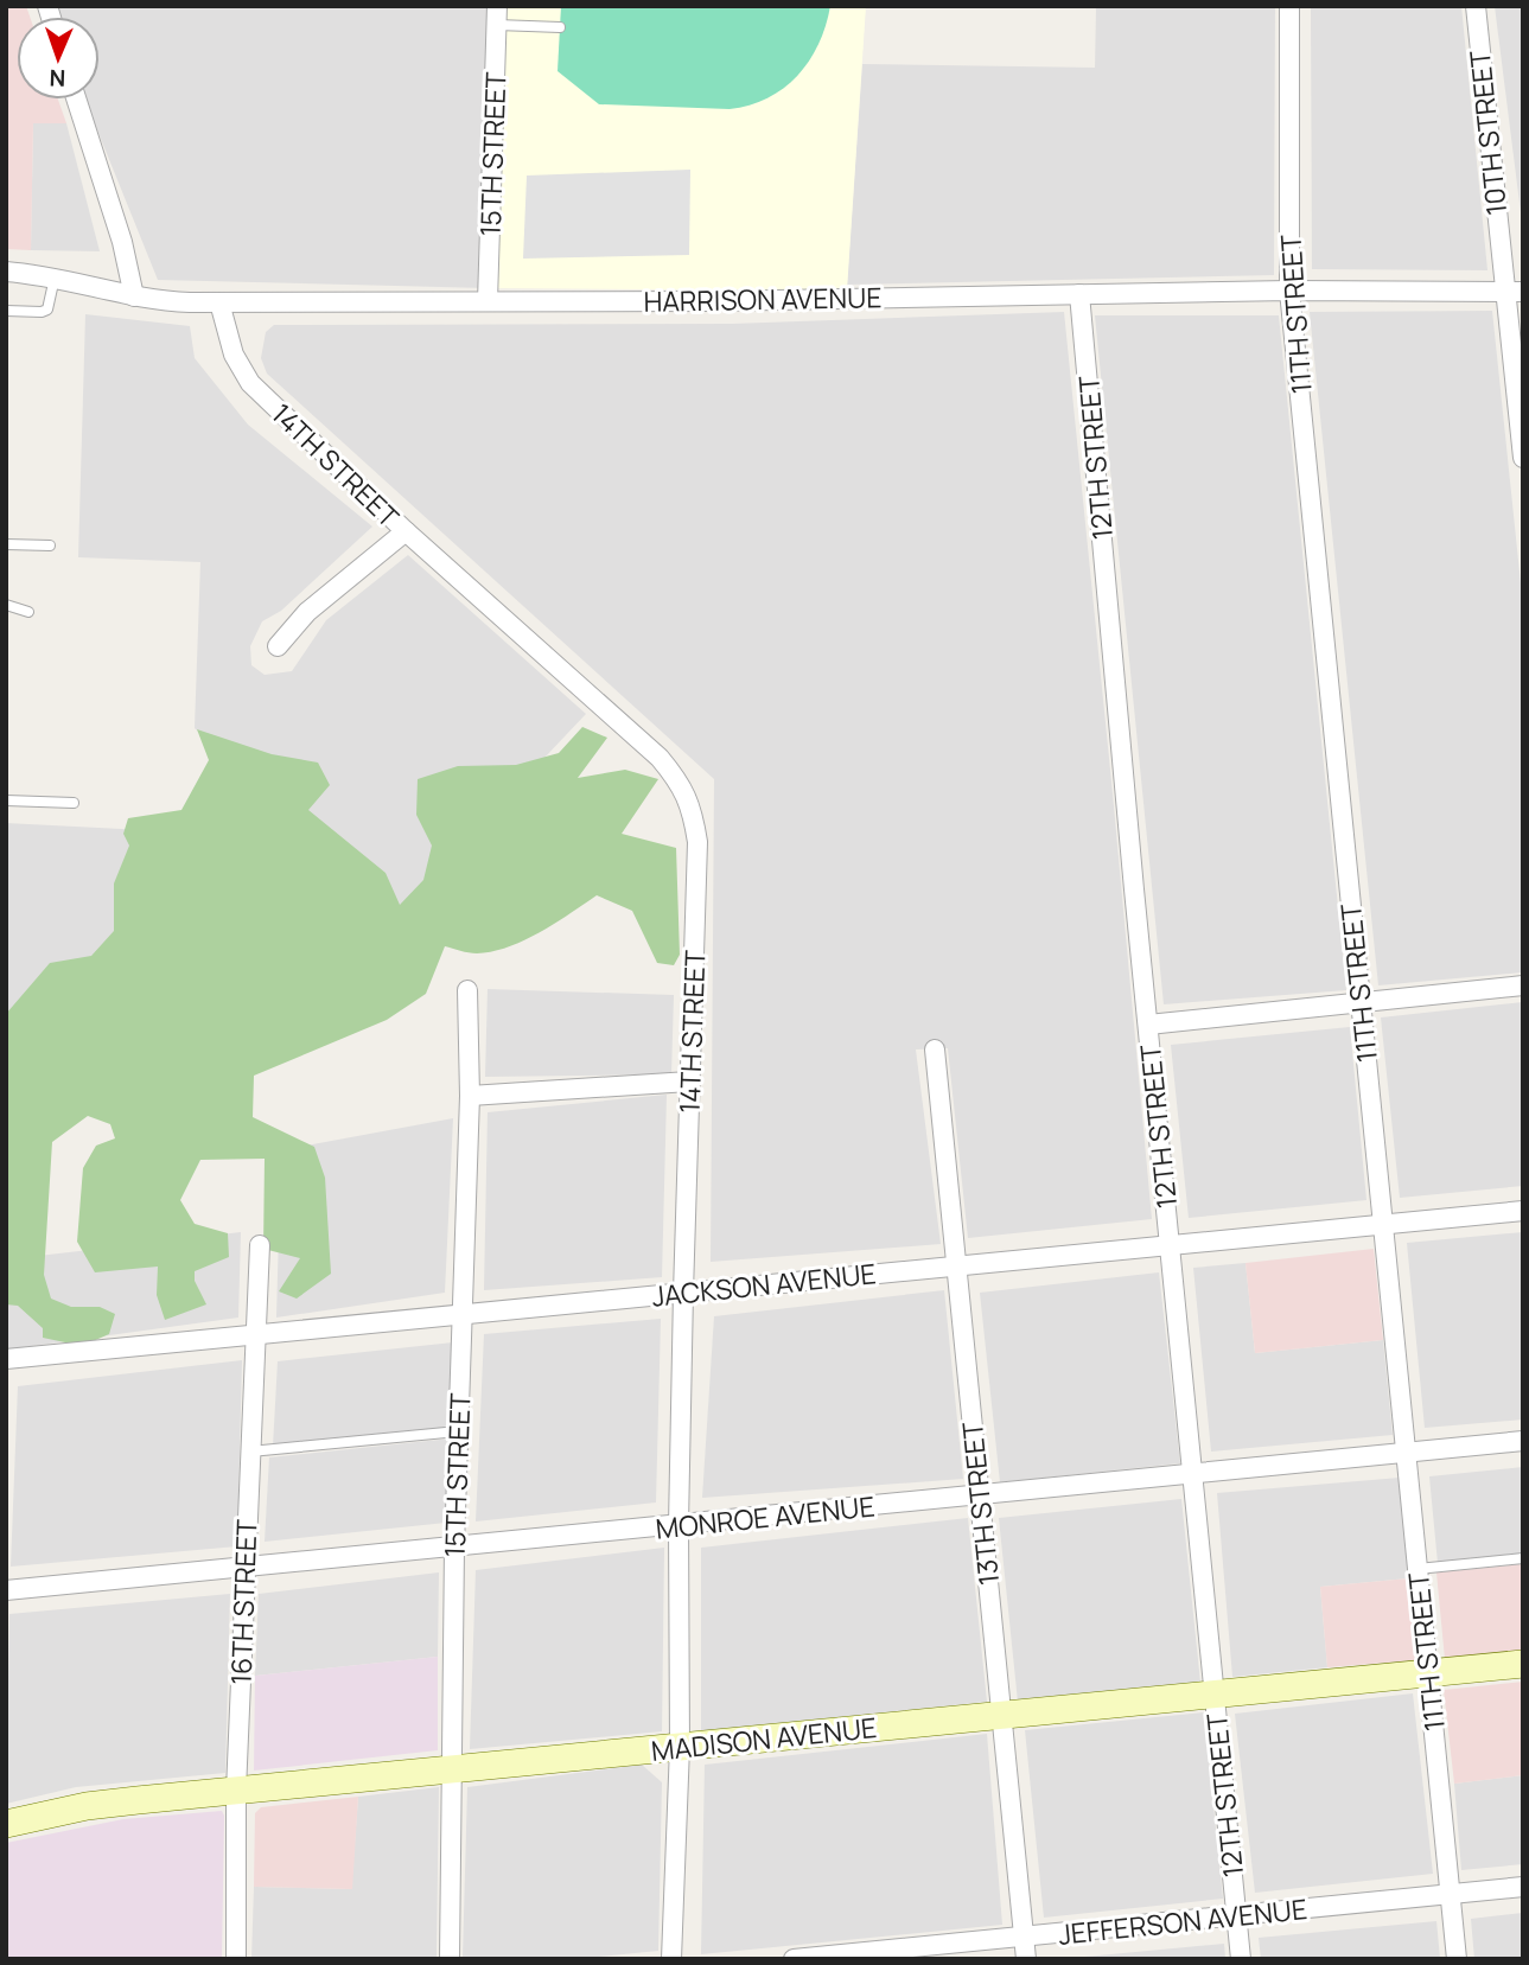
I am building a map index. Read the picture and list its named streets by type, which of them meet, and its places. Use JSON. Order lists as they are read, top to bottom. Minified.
{"streets":{"street":["10TH STREET","15TH STREET","HARRISON AVENUE","11TH STREET","12TH STREET","14TH STREET","JACKSON AVENUE","13TH STREET","MONROE AVENUE","16TH STREET","MADISON AVENUE","JEFFERSON AVENUE"]},"crossings":[["10TH STREET","HARRISON AVENUE"],["15TH STREET","HARRISON AVENUE"],["15TH STREET","JACKSON AVENUE"],["15TH STREET","MONROE AVENUE"],["15TH STREET","MADISON AVENUE"],["HARRISON AVENUE","11TH STREET"],["HARRISON AVENUE","12TH STREET"],["HARRISON AVENUE","14TH STREET"],["11TH STREET","JACKSON AVENUE"],["11TH STREET","MONROE AVENUE"],["11TH STREET","MADISON AVENUE"],["11TH STREET","JEFFERSON AVENUE"],["12TH STREET","JACKSON AVENUE"],["12TH STREET","MONROE AVENUE"],["12TH STREET","MADISON AVENUE"],["12TH STREET","JEFFERSON AVENUE"],["14TH STREET","JACKSON AVENUE"],["14TH STREET","MONROE AVENUE"],["14TH STREET","MADISON AVENUE"],["JACKSON AVENUE","13TH STREET"],["JACKSON AVENUE","16TH STREET"],["13TH STREET","MONROE AVENUE"],["13TH STREET","MADISON AVENUE"],["13TH STREET","JEFFERSON AVENUE"],["MONROE AVENUE","16TH STREET"],["16TH STREET","MADISON AVENUE"]],"north":"bottom"}
